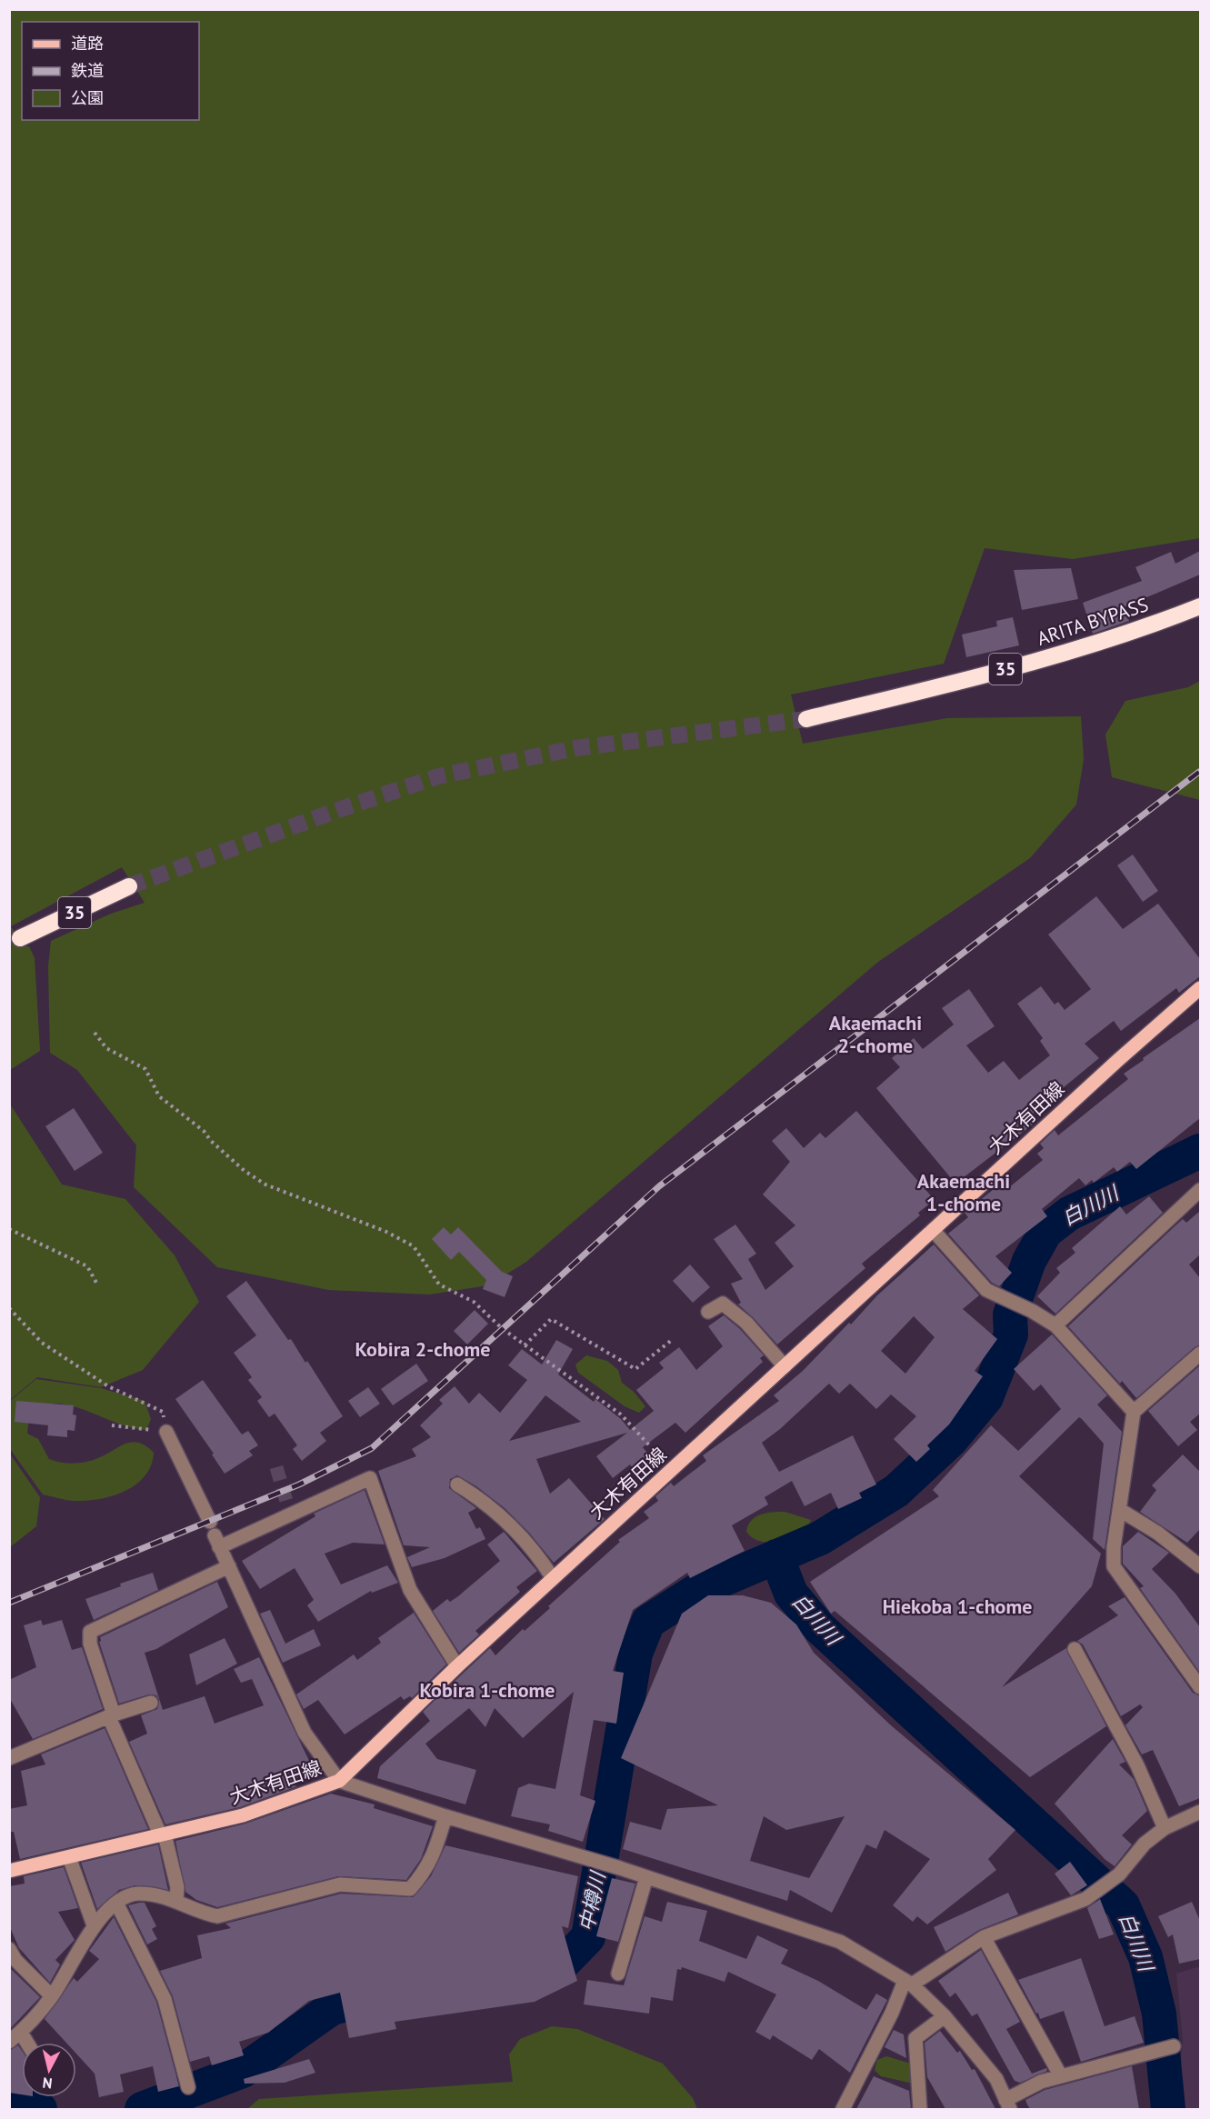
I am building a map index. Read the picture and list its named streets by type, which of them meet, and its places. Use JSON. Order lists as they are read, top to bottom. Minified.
{"streets":{"highway":["ARITA BYPASS","35"],"main road":["大木有田線"]},"districts":["Akaemachi 2-chome","Akaemachi 1-chome","Kobira 2-chome","Hiekoba 1-chome","Kobira 1-chome"],"water":["白川川","中樽川"],"legend":["道路","鉄道","公園"],"north":"bottom"}
